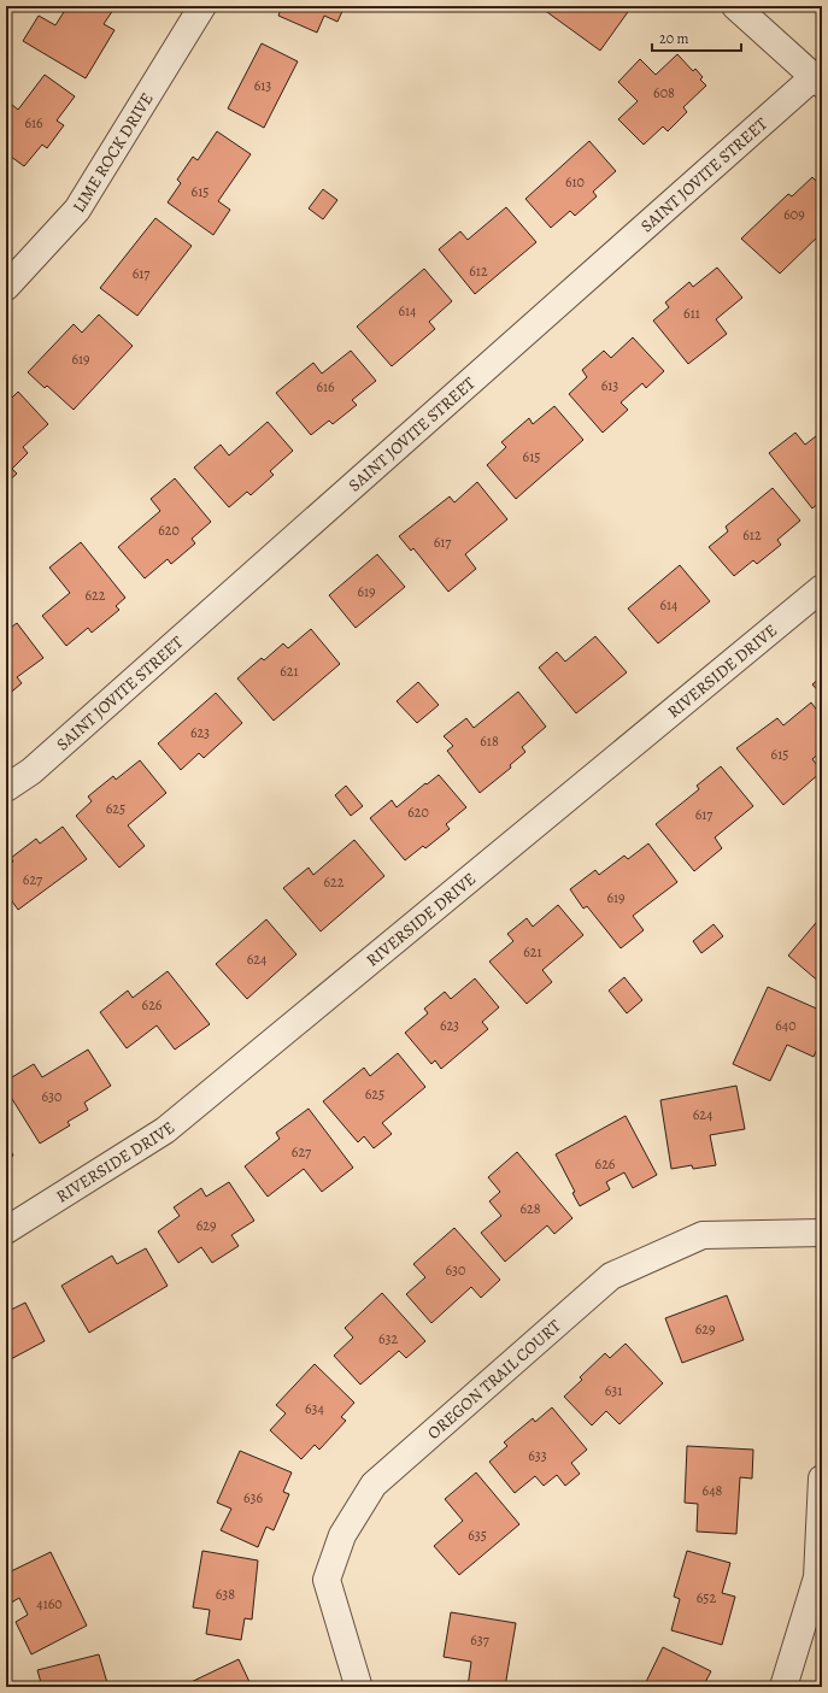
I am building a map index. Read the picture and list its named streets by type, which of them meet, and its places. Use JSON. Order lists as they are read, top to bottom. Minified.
{"streets":{"street":["LIME ROCK DRIVE","SAINT JOVITE STREET","RIVERSIDE DRIVE","OREGON TRAIL COURT"]},"house_numbers":["613","608","616","610","615","609","612","617","614","611","619","613","616","615","620","612","617","619","622","614","621","623","618","615","625","620","617","627","622","619","621","624","626","623","640","625","630","624","627","626","628","629","630","629","632","631","634","633","648","636","635","638","652","4160","637"],"scale_bar":"20 m"}
